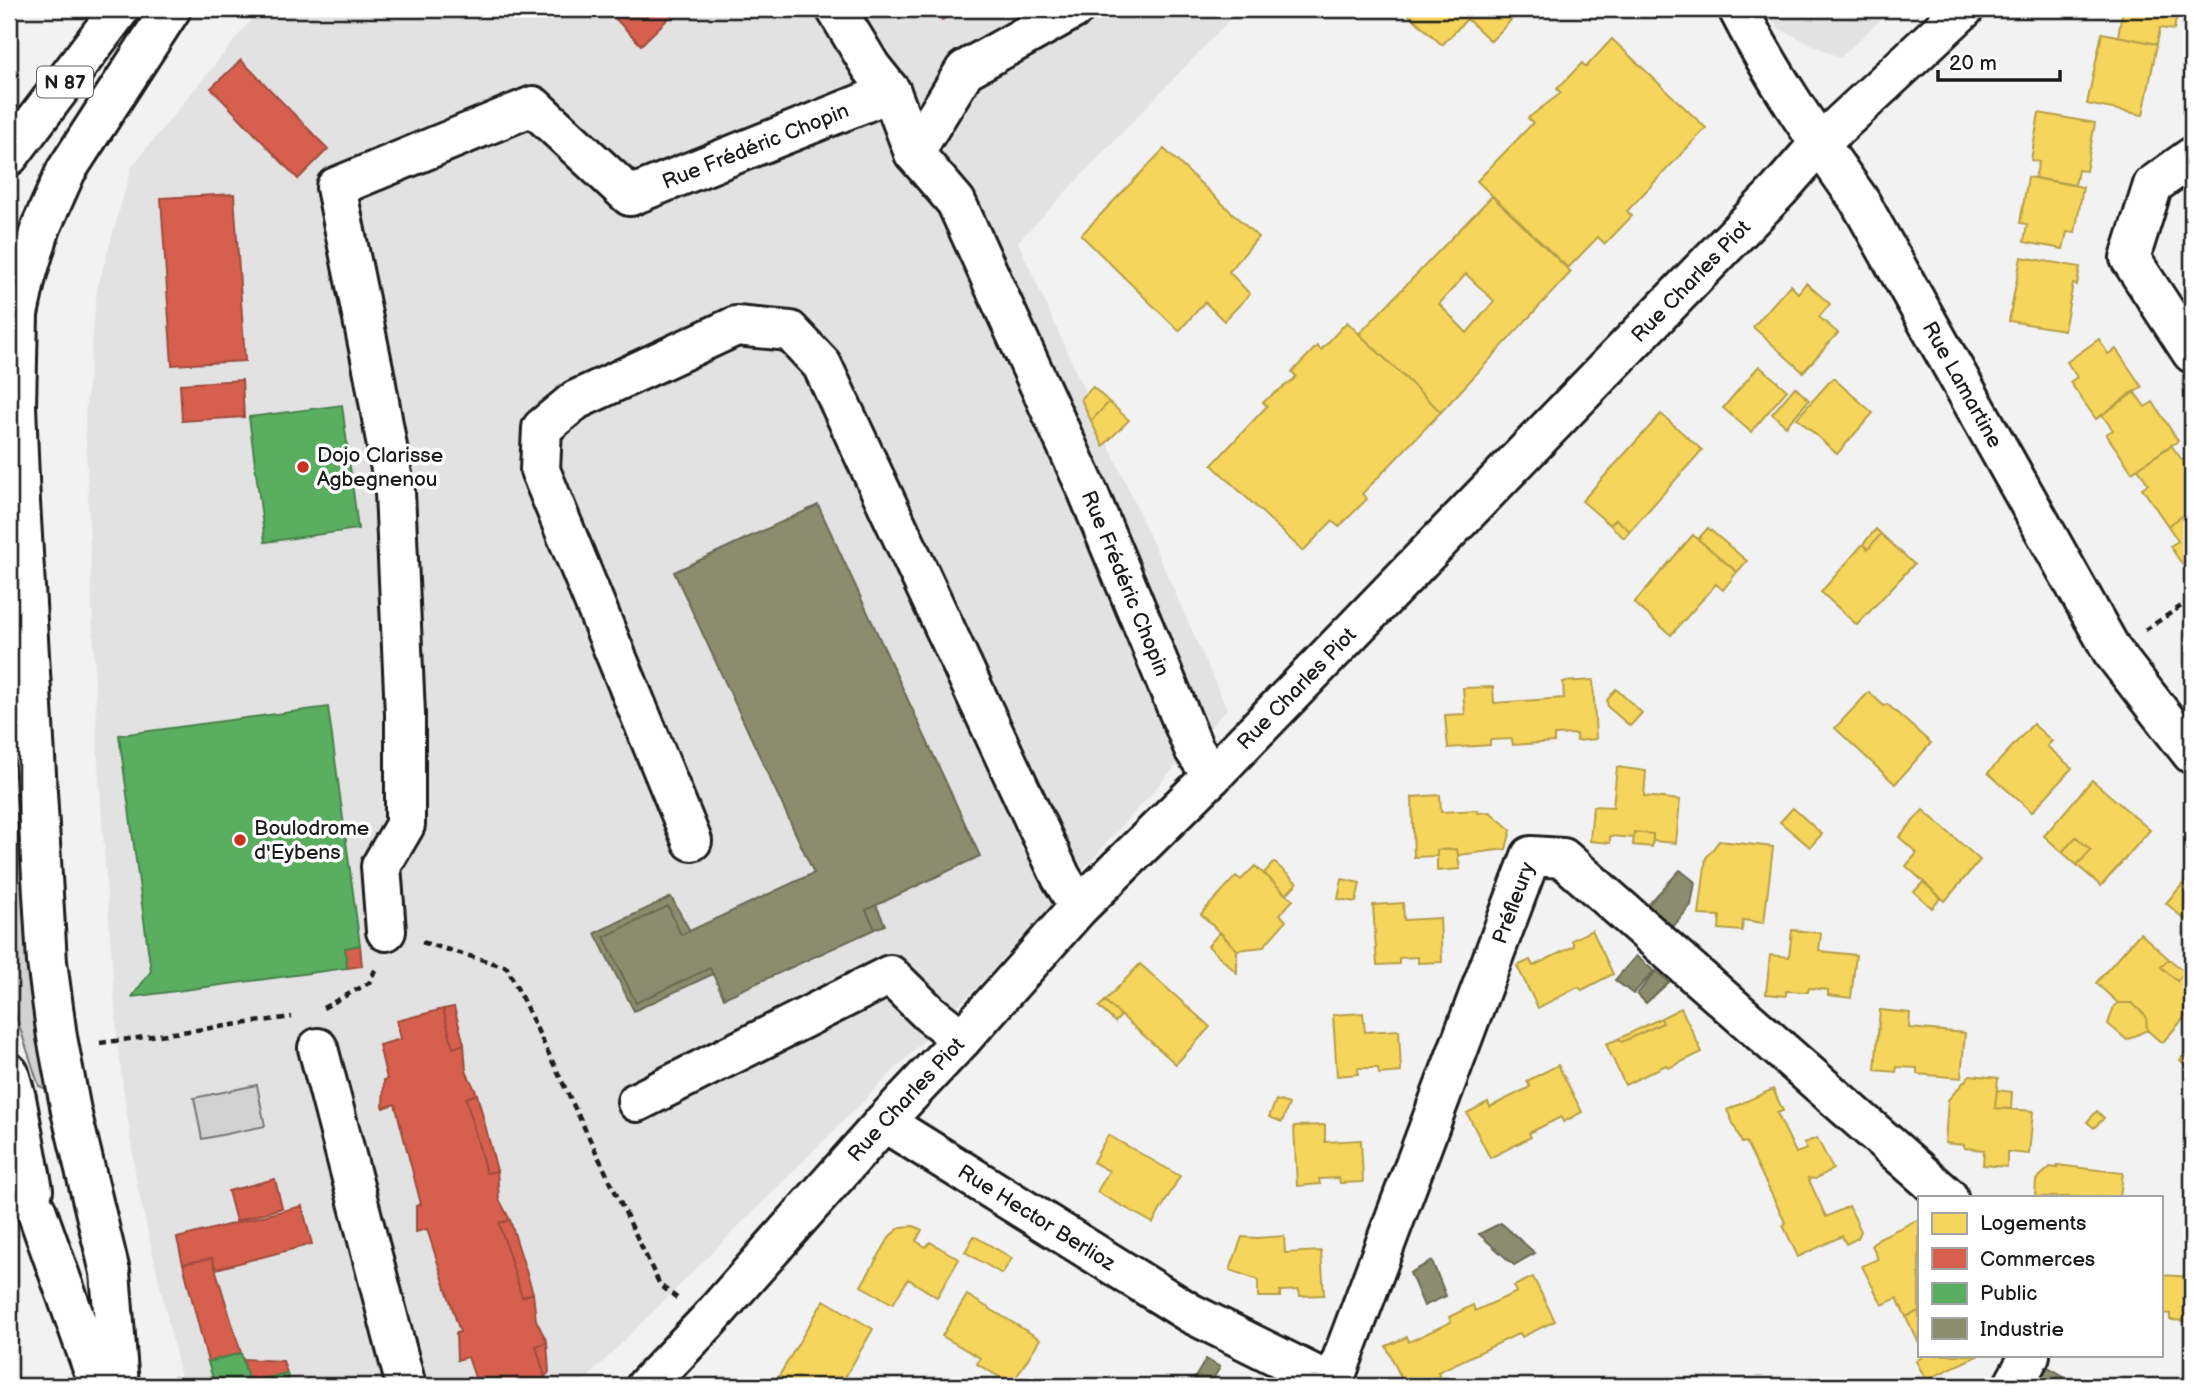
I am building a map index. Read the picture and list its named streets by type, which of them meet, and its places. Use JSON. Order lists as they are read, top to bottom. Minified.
{"streets":{"main road":["N 87","Rue Frédéric Chopin","Rue Charles Piot","Rue Lamartine","Préfleury","Rue Hector Berlioz"]},"crossings":[["Rue Frédéric Chopin","Rue Charles Piot"],["Rue Charles Piot","Rue Lamartine"],["Rue Charles Piot","Rue Hector Berlioz"],["Préfleury","Rue Hector Berlioz"]],"places":["Dojo Clarisse Agbegnenou","Boulodrome d'Eybens"],"legend":["Logements","Commerces","Public","Industrie"],"scale_bar":"20 m"}
